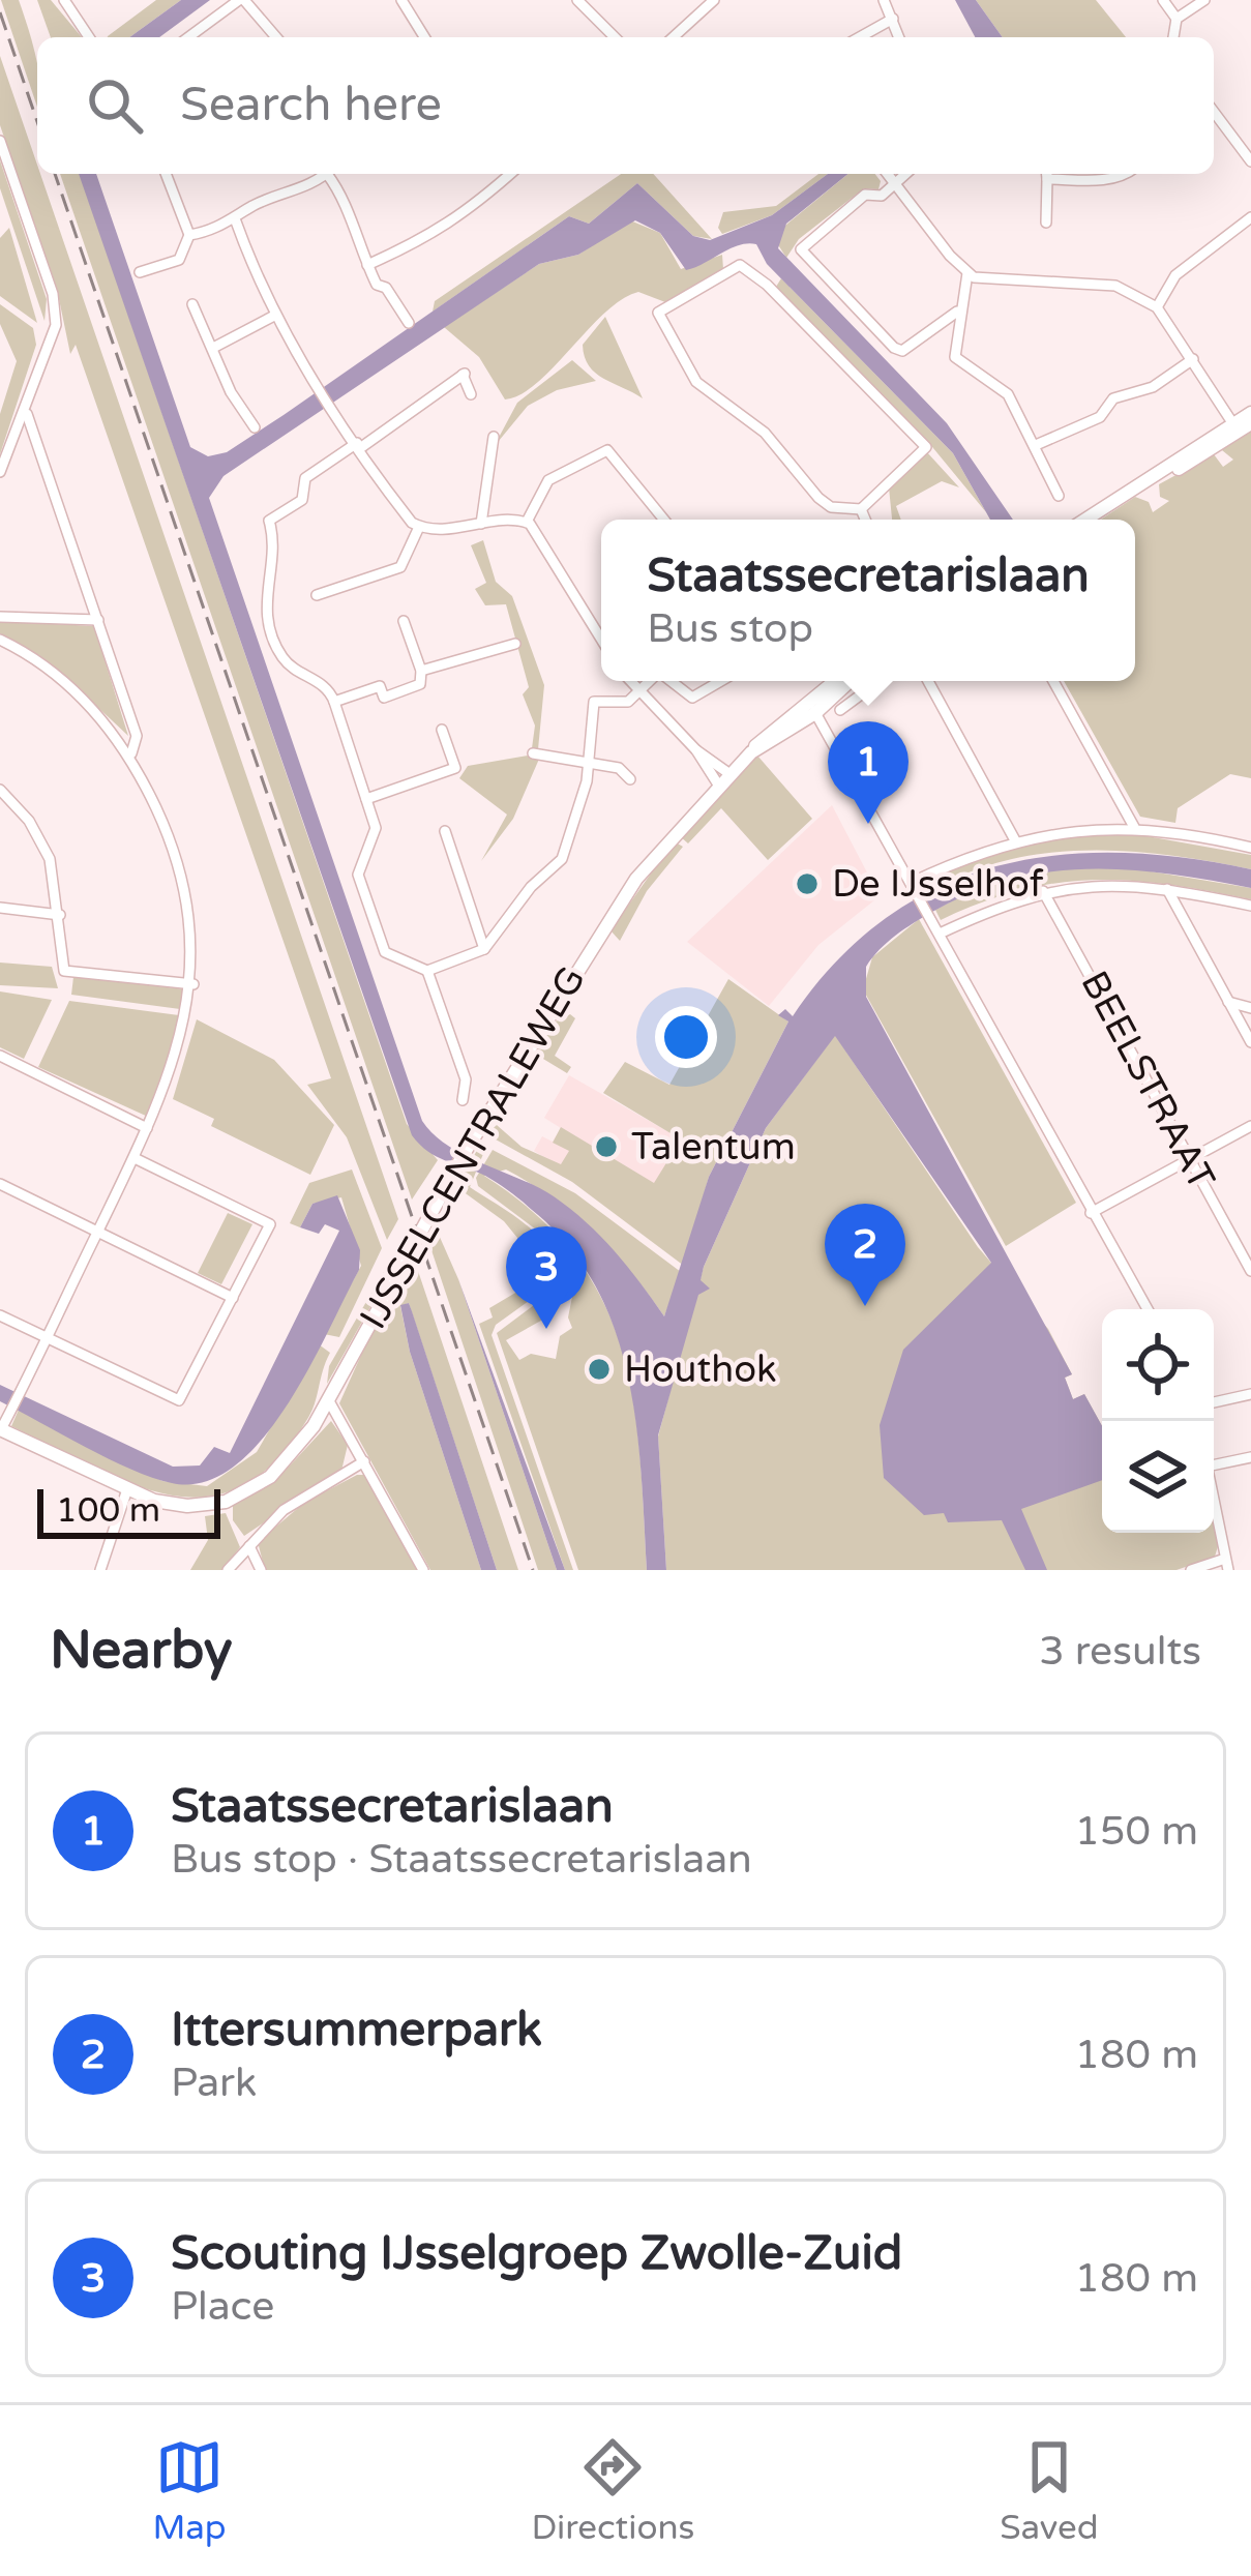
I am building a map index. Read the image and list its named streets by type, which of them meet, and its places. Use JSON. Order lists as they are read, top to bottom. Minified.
{"streets":{"street":["BEELSTRAAT","IJSSELCENTRALEWEG"]},"places":["De IJsselhof","Talentum","Houthok"],"scale_bar":"100 m","page":{"search":"Search here","popup":["Staatssecretarislaan","Bus stop"],"pins":["1","2","3"],"scale":"100 m","heading":["Nearby","3 results"],"list":[{"mark":"1","name":"Staatssecretarislaan","note":"Bus stop · Staatssecretarislaan","value":"150 m"},{"mark":"2","name":"Ittersummerpark","note":"Park","value":"180 m"},{"mark":"3","name":"Scouting IJsselgroep Zwolle-Zuid","note":"Place","value":"180 m"}],"nav":["Map","Directions","Saved"]}}
